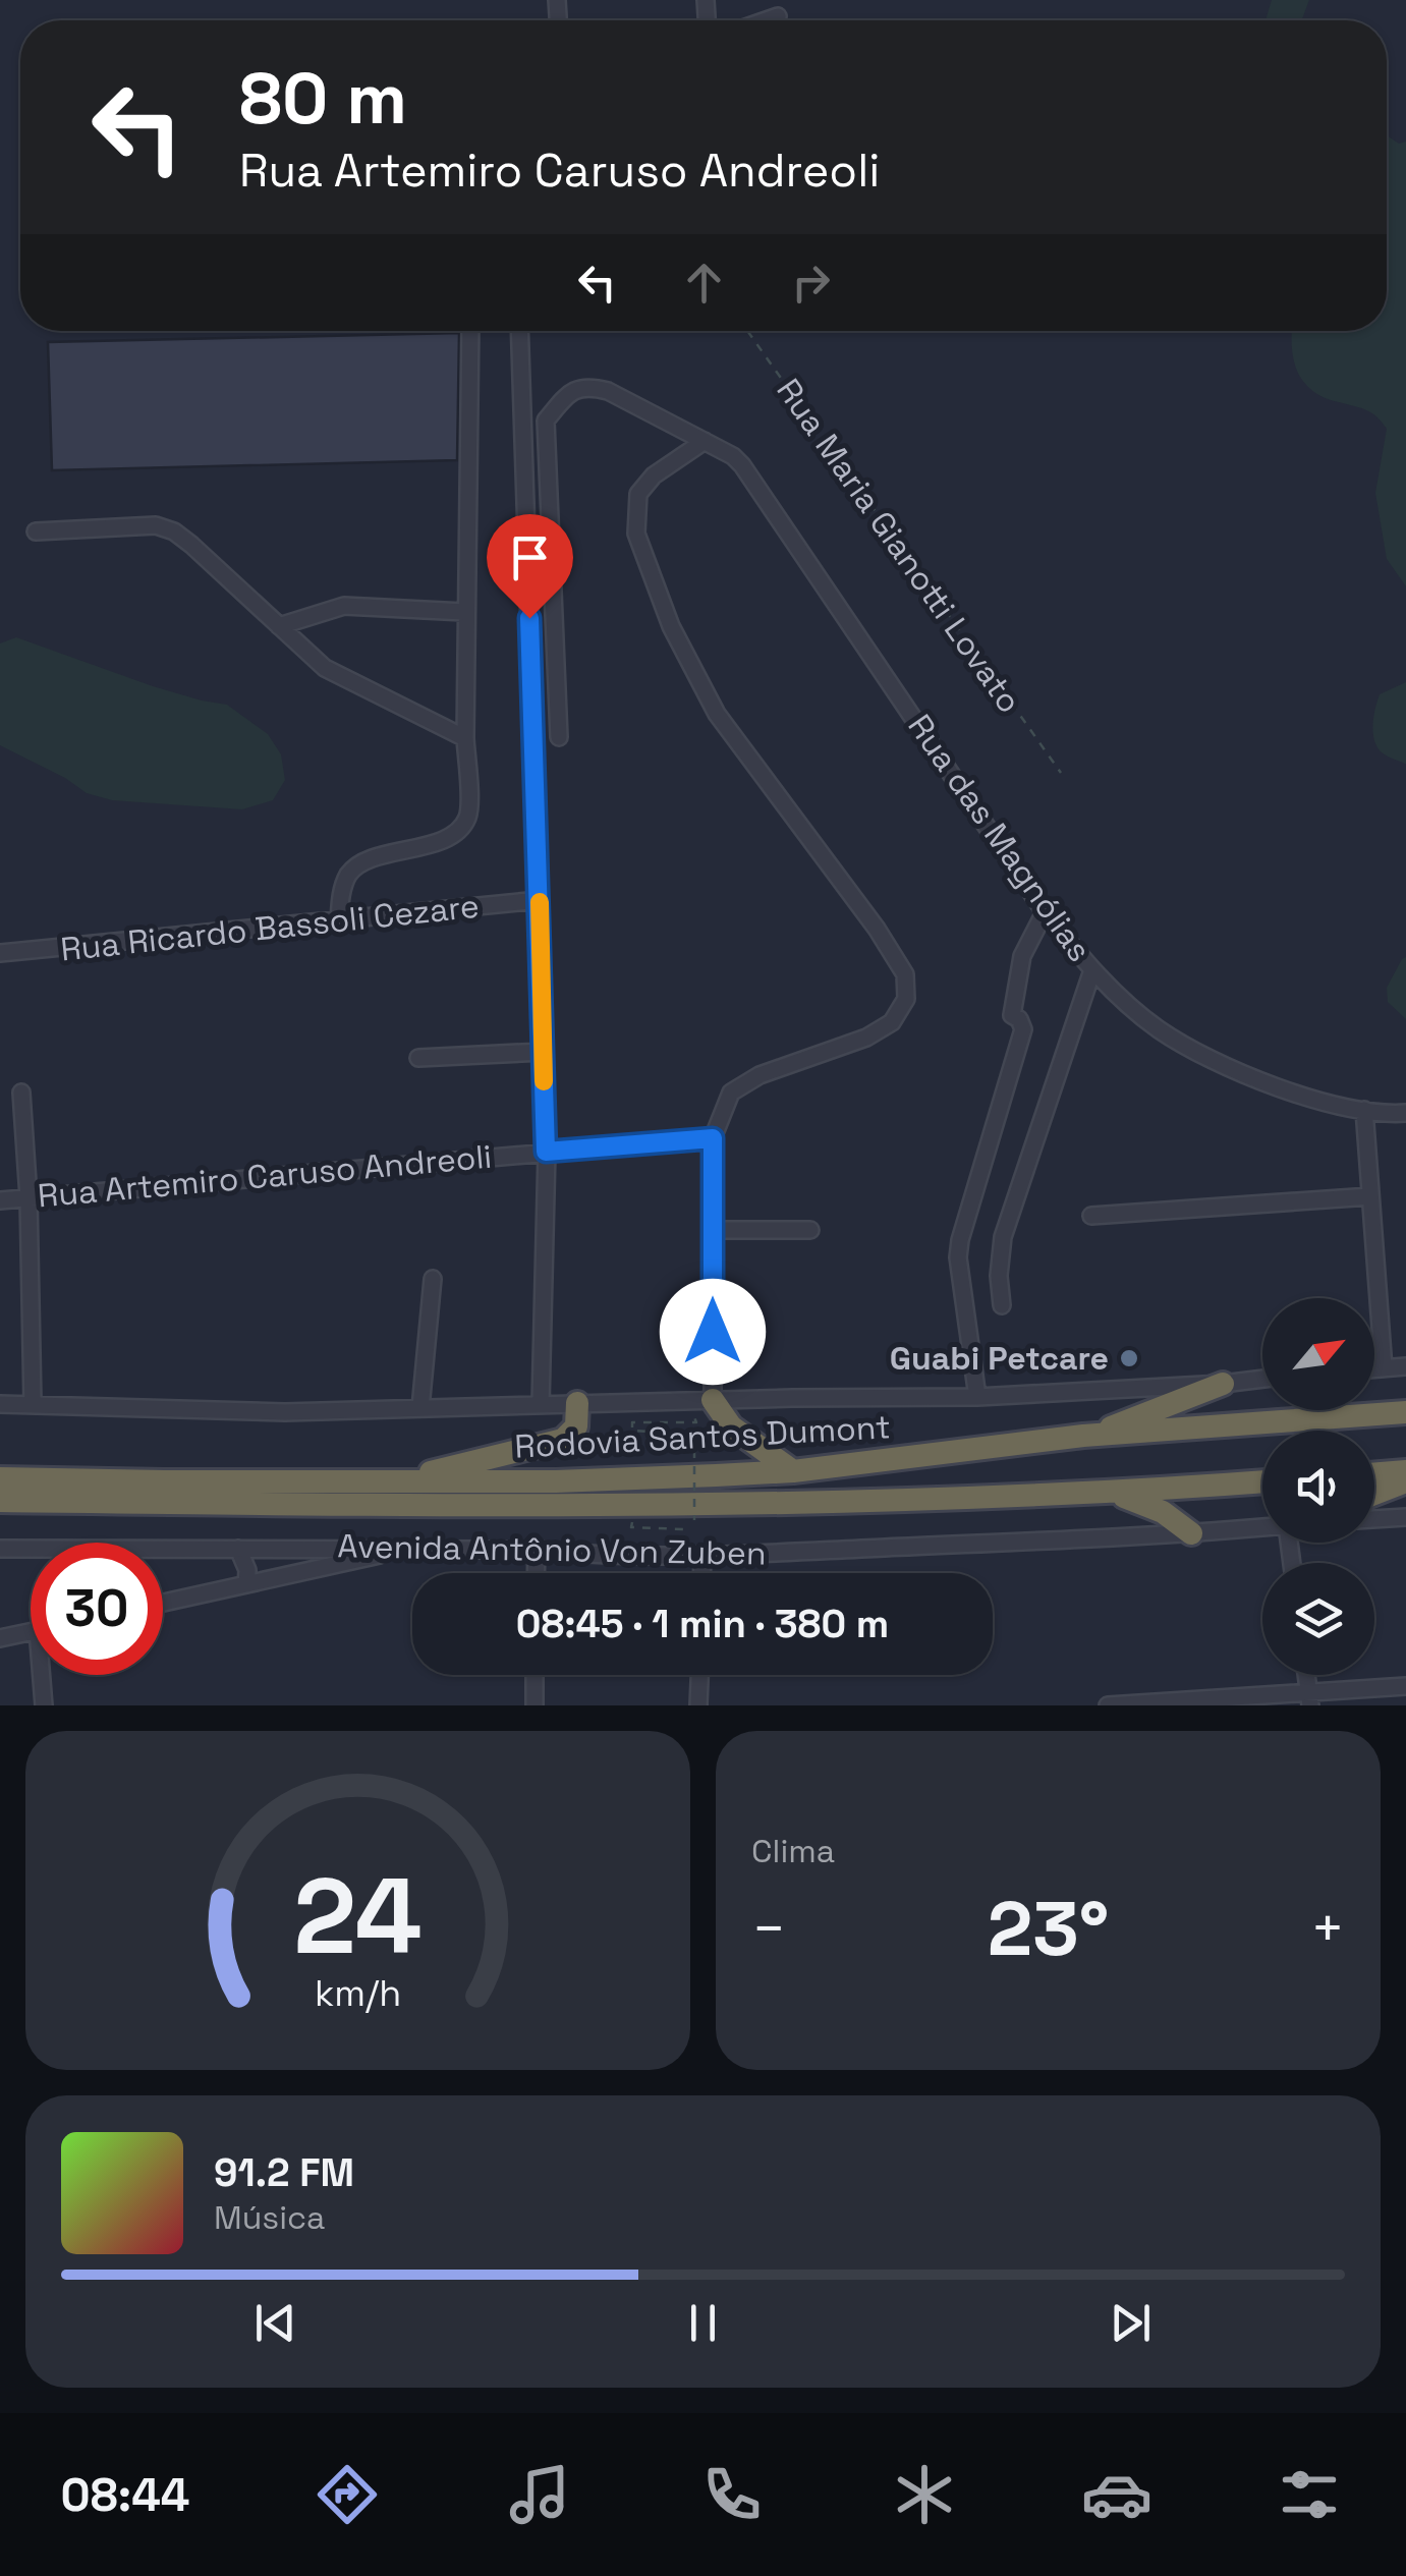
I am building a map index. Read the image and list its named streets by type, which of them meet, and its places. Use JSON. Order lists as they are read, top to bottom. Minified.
{"streets":{"highway":["Rodovia Santos Dumont"],"street":["Rua das Magnólias","Rua Ricardo Bassoli Cezare","Rua Artemiro Caruso Andreoli","Avenida Antônio Von Zuben"],"path":["Rua Maria Gianotti Lovato"]},"places":["Guabi Petcare"],"north":"top right","page":{"turn":["80 m","Rua Artemiro Caruso Andreoli"],"limit":"30","trip":"08:45 · 1 min · 380 m","tile":"Clima","heat":["−","23°","+"],"song":["91.2 FM","Música"],"tabs":"08:44","gauge":["24","km/h"]}}
